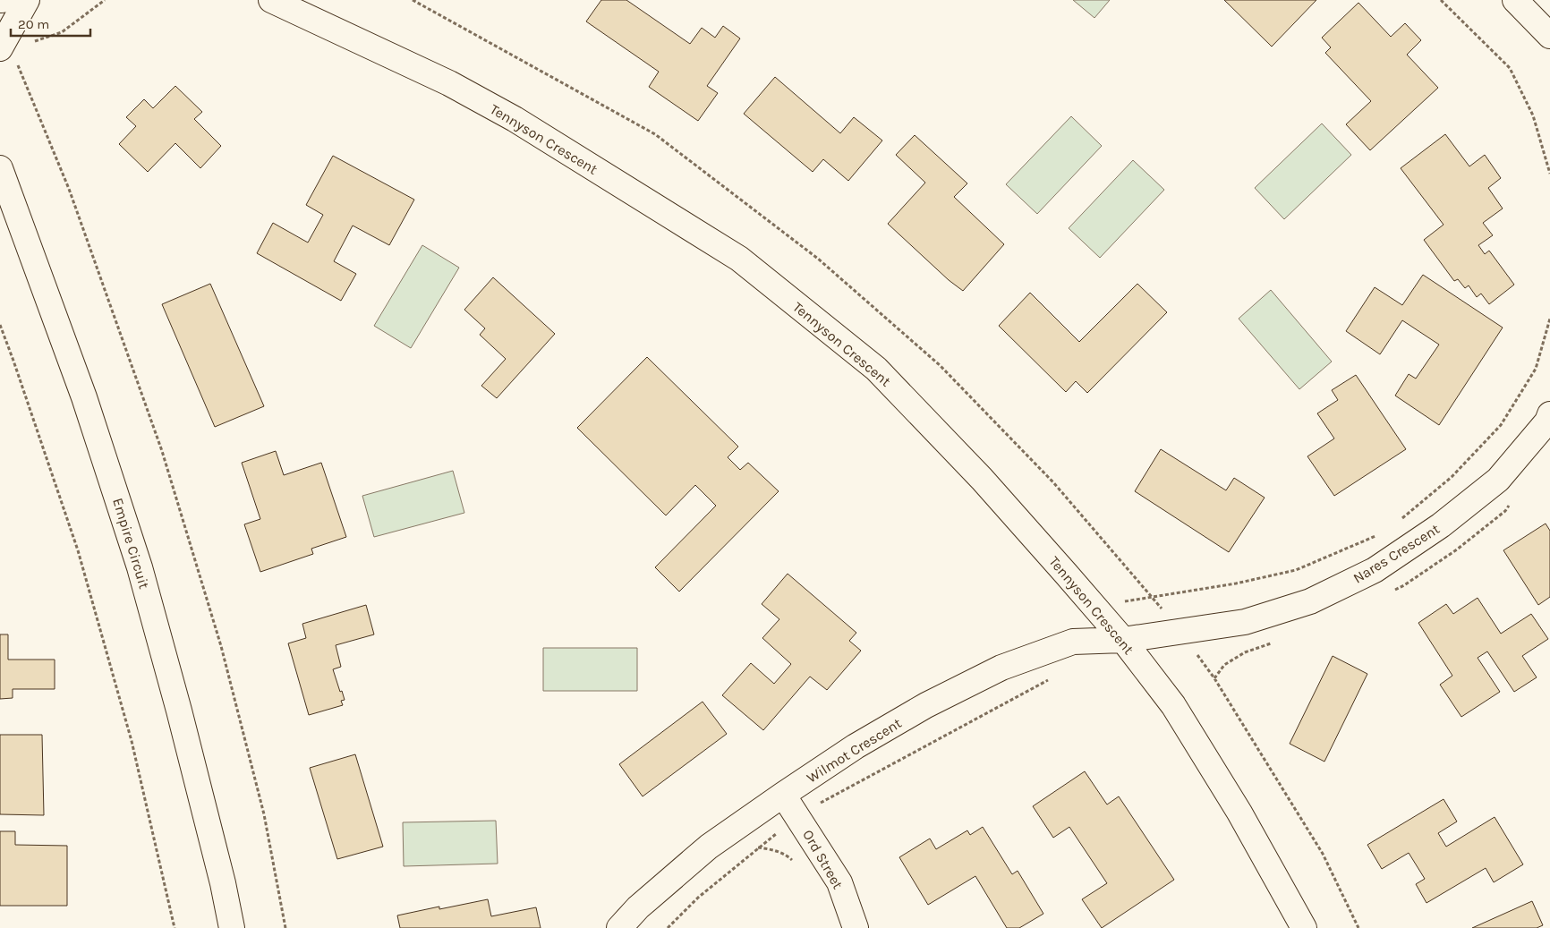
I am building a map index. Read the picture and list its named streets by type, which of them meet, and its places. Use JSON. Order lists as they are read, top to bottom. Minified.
{"streets":{"street":["Tennyson Crescent","Empire Circuit","Nares Crescent","Wilmot Crescent","Ord Street"]},"crossings":[["Tennyson Crescent","Nares Crescent"],["Tennyson Crescent","Wilmot Crescent"],["Nares Crescent","Wilmot Crescent"],["Wilmot Crescent","Ord Street"]],"scale_bar":"20 m"}
